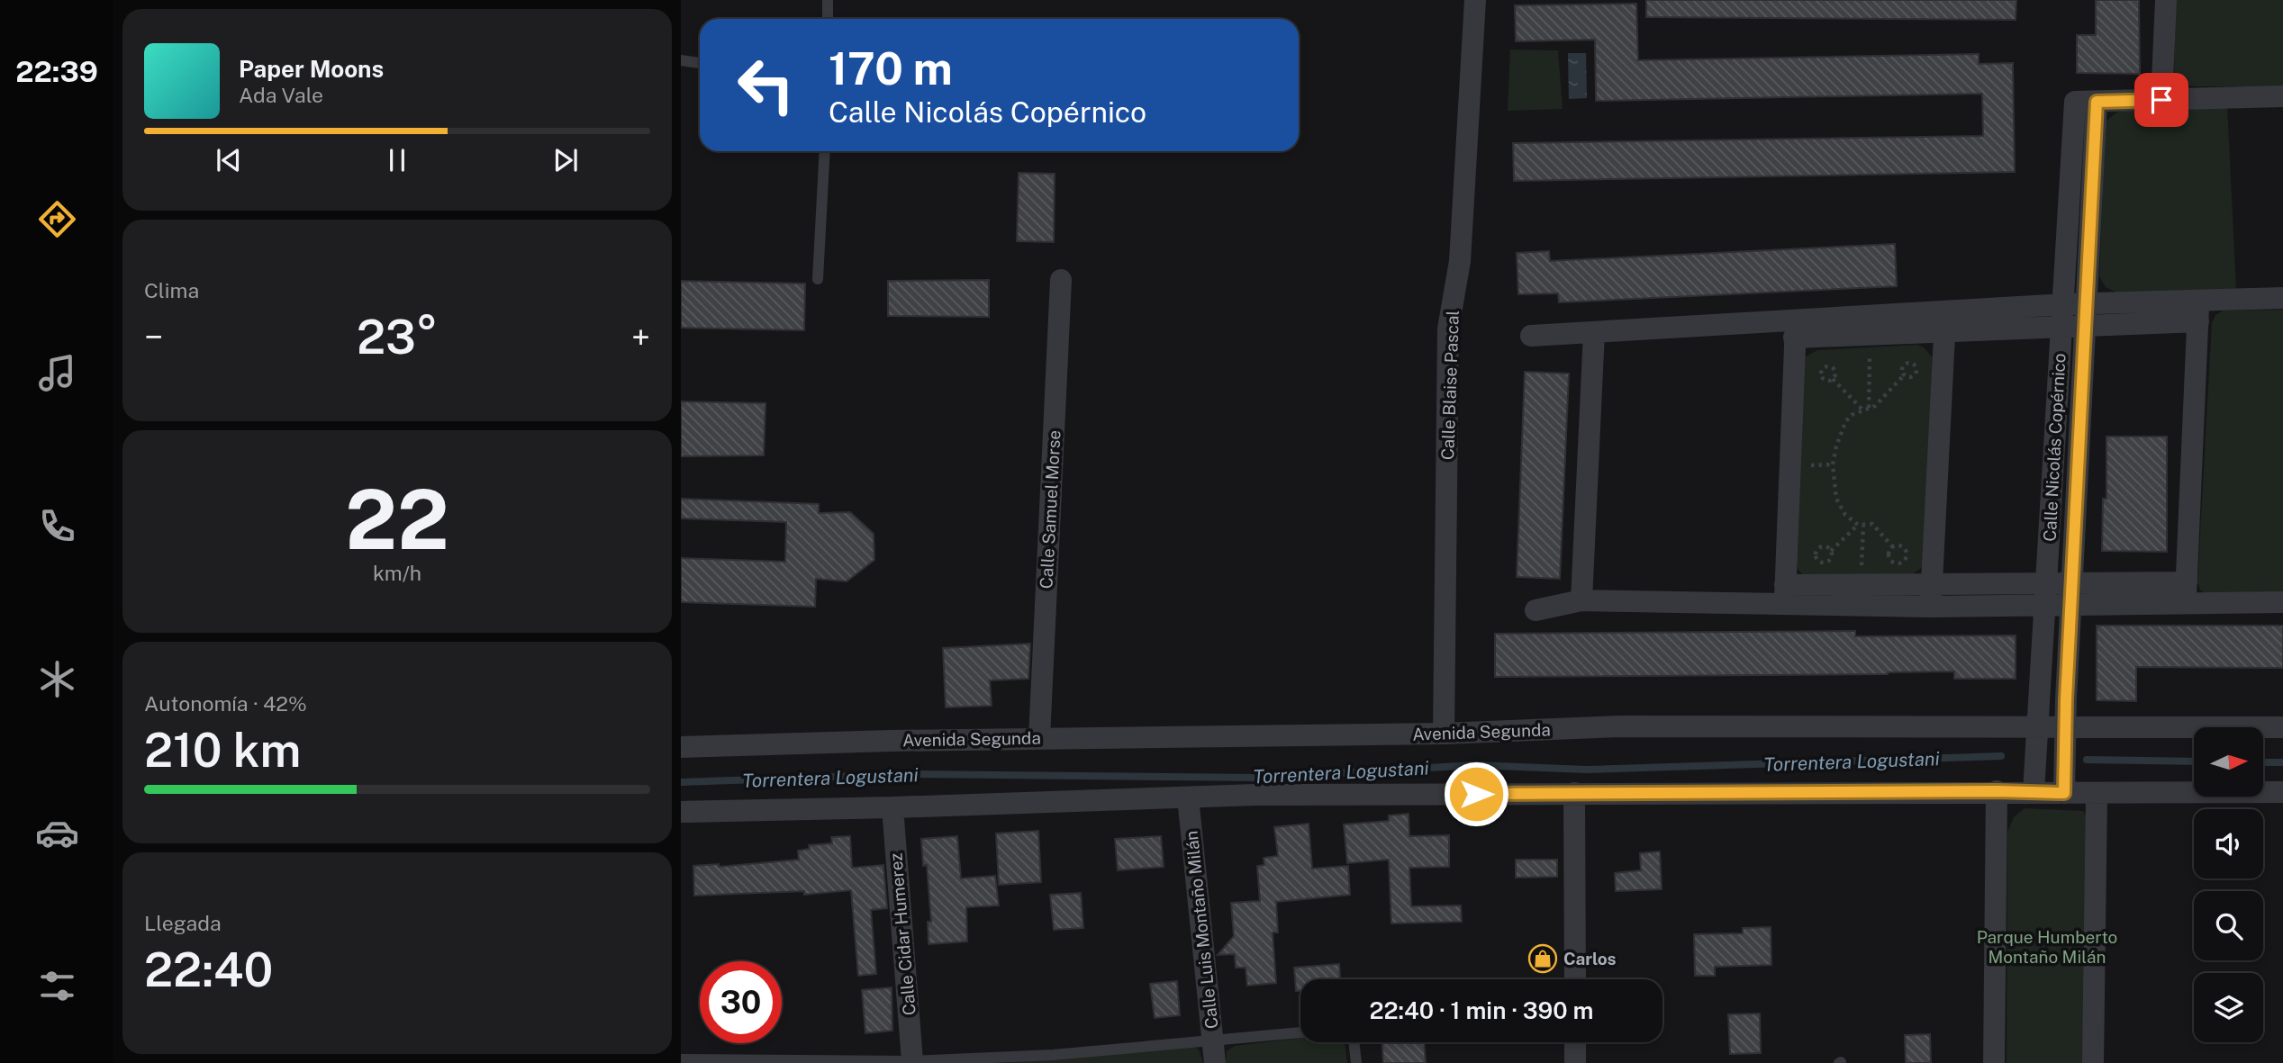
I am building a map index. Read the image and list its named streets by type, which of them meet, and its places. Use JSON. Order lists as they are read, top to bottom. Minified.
{"streets":{"street":["Calle Blaise Pascal","Calle Nicolás Copérnico","Calle Samuel Morse","Avenida Segunda","Calle Luis Montaño Milán","Calle Cidar Humerez"]},"crossings":[["Calle Blaise Pascal","Avenida Segunda"],["Calle Nicolás Copérnico","Avenida Segunda"],["Calle Samuel Morse","Avenida Segunda"]],"water":["Torrentera Logustani"],"parks":["Parque Humberto Montaño Milán"],"places":{"shop":["Carlos"]},"north":"right","page":{"tabs":"22:39","turn":["170 m","Calle Nicolás Copérnico"],"song":["Paper Moons","Ada Vale"],"tile":["Clima",["22","km/h"],["Autonomía · 42%","210 km"],["Llegada","22:40"]],"heat":["−","23°","+"],"limit":"30","trip":"22:40 · 1 min · 390 m"}}
